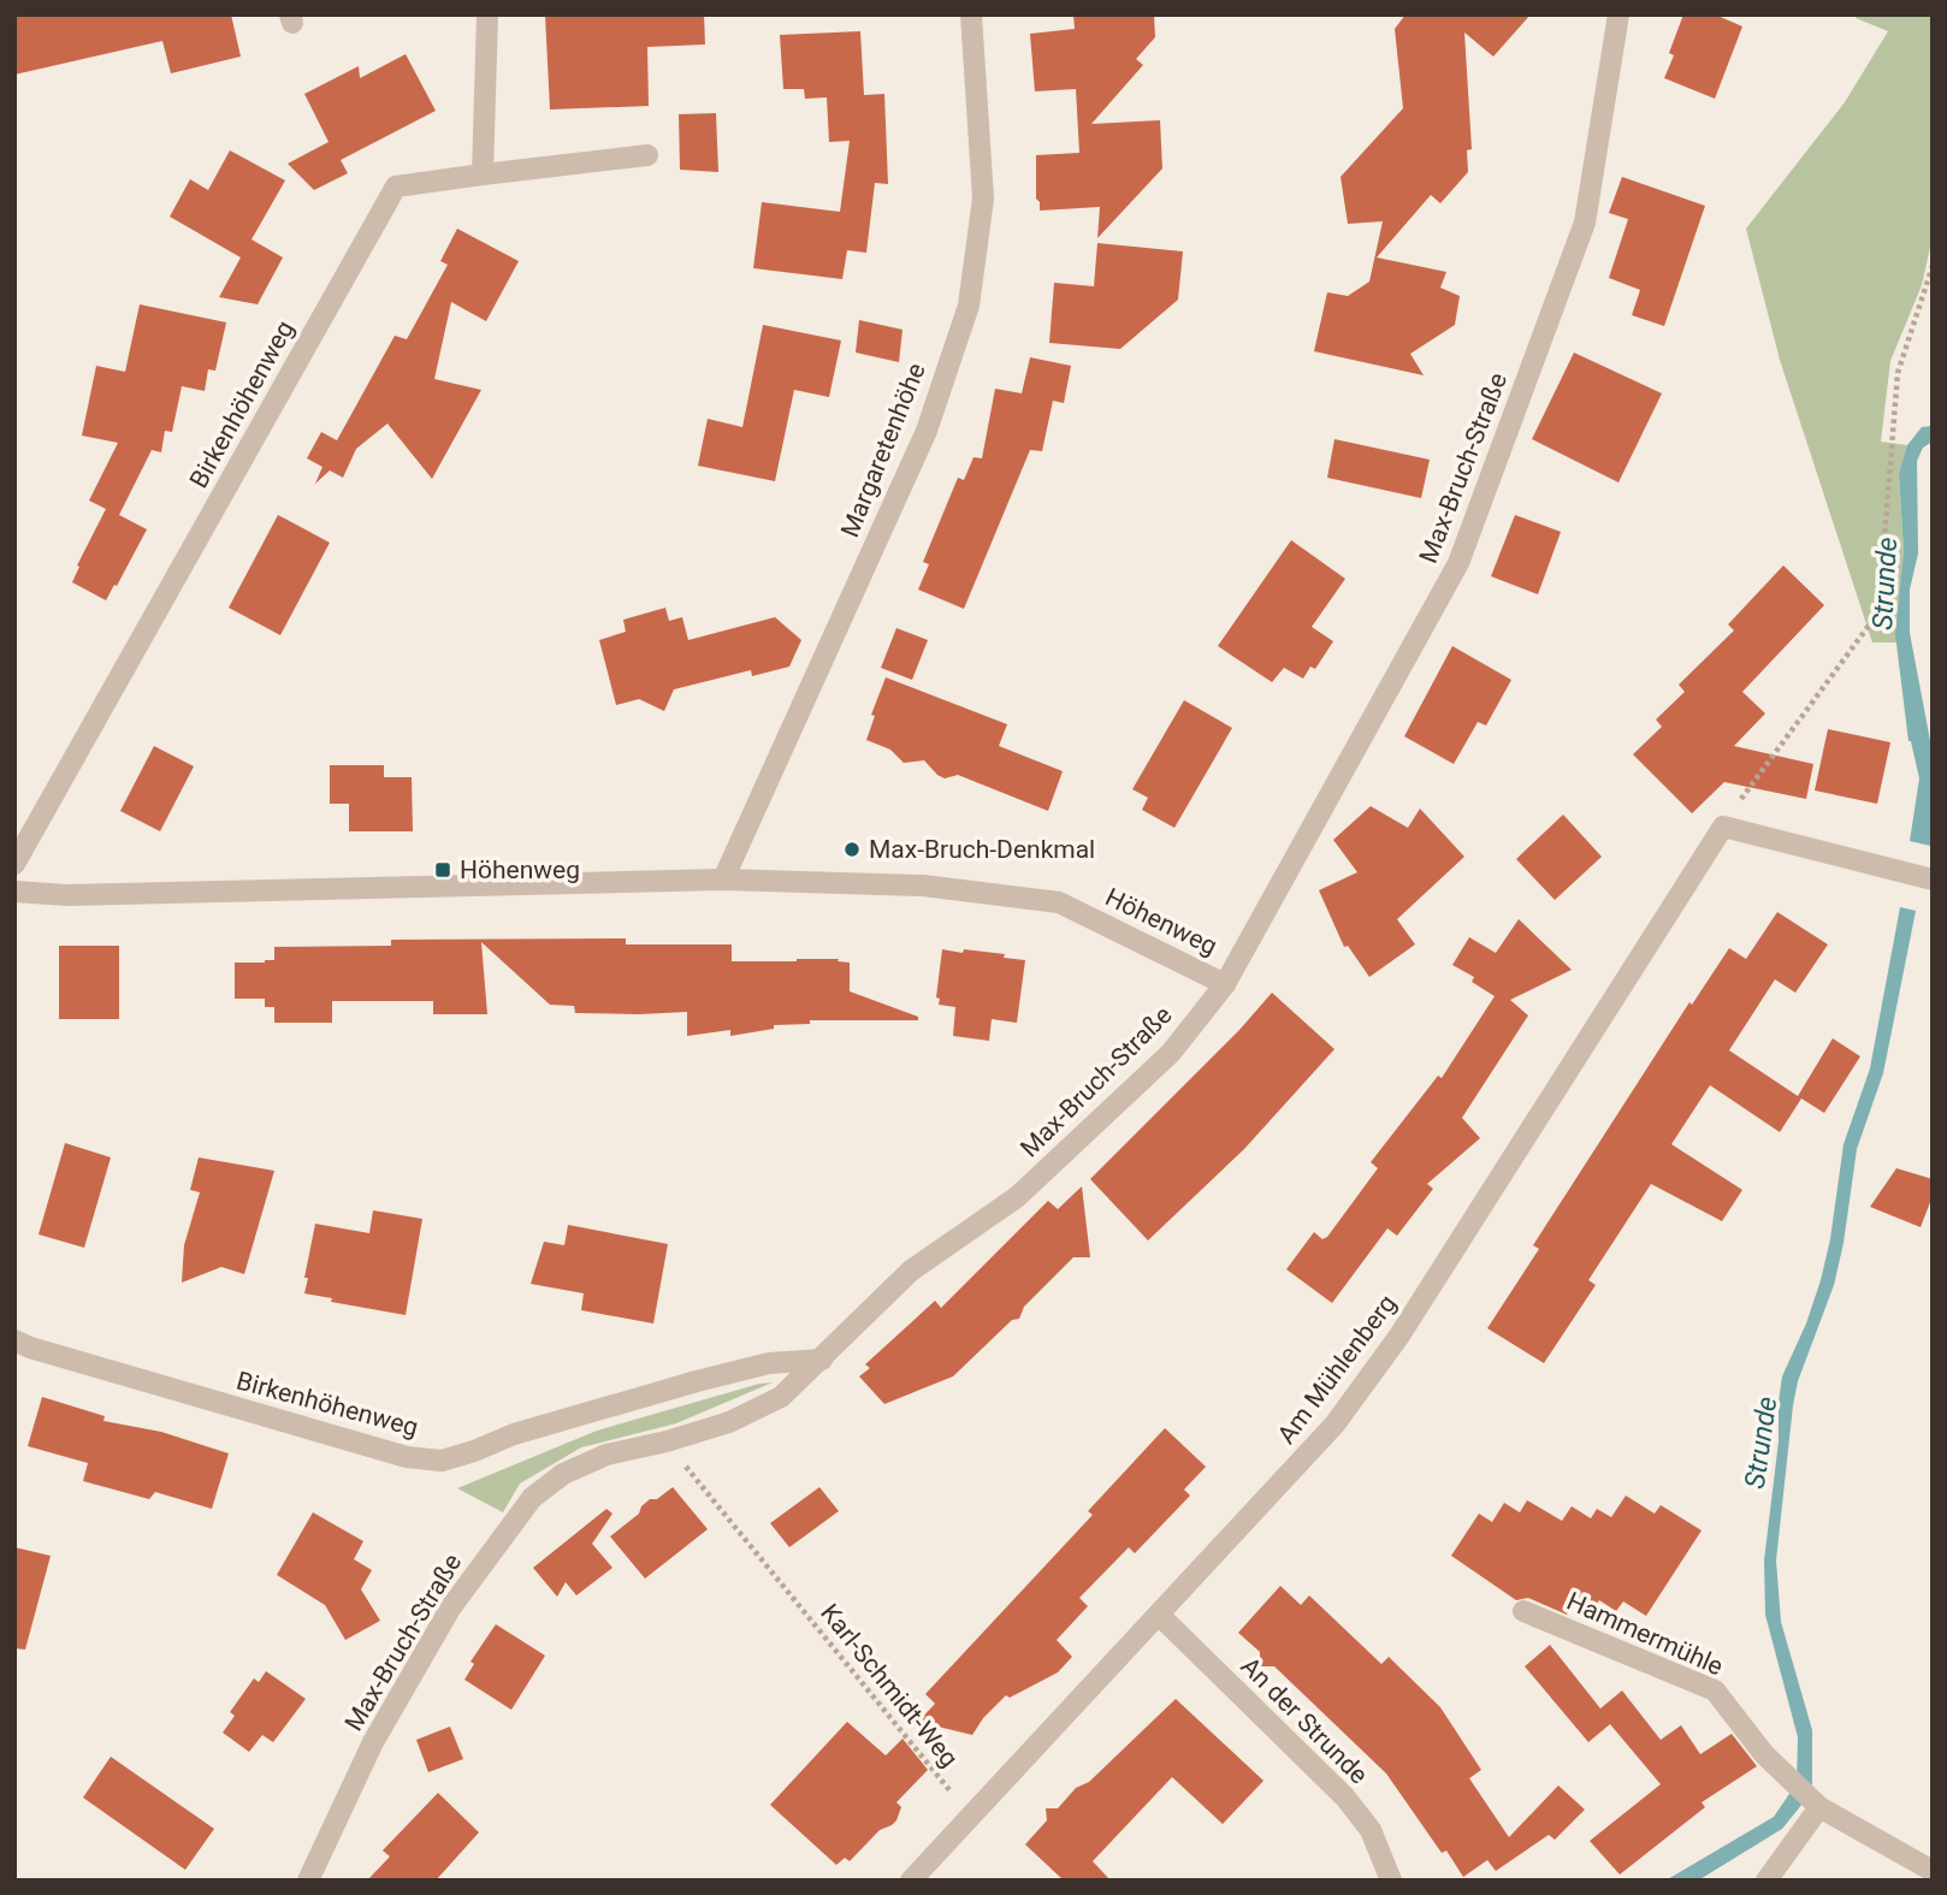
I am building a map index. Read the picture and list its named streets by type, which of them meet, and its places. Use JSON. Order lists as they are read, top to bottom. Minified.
{"streets":{"street":["Birkenhöhenweg","Margaretenhöhe","Max-Bruch-Straße","Höhenweg","Am Mühlenberg","Hammermühle","An der Strunde"],"path":["Karl-Schmidt-Weg"]},"crossings":[["Birkenhöhenweg","Max-Bruch-Straße"],["Margaretenhöhe","Höhenweg"],["Max-Bruch-Straße","Höhenweg"],["Max-Bruch-Straße","Karl-Schmidt-Weg"],["Am Mühlenberg","An der Strunde"]],"water":["Strunde"],"places":{"other":["Max-Bruch-Denkmal"],"transit":["Höhenweg"]}}
